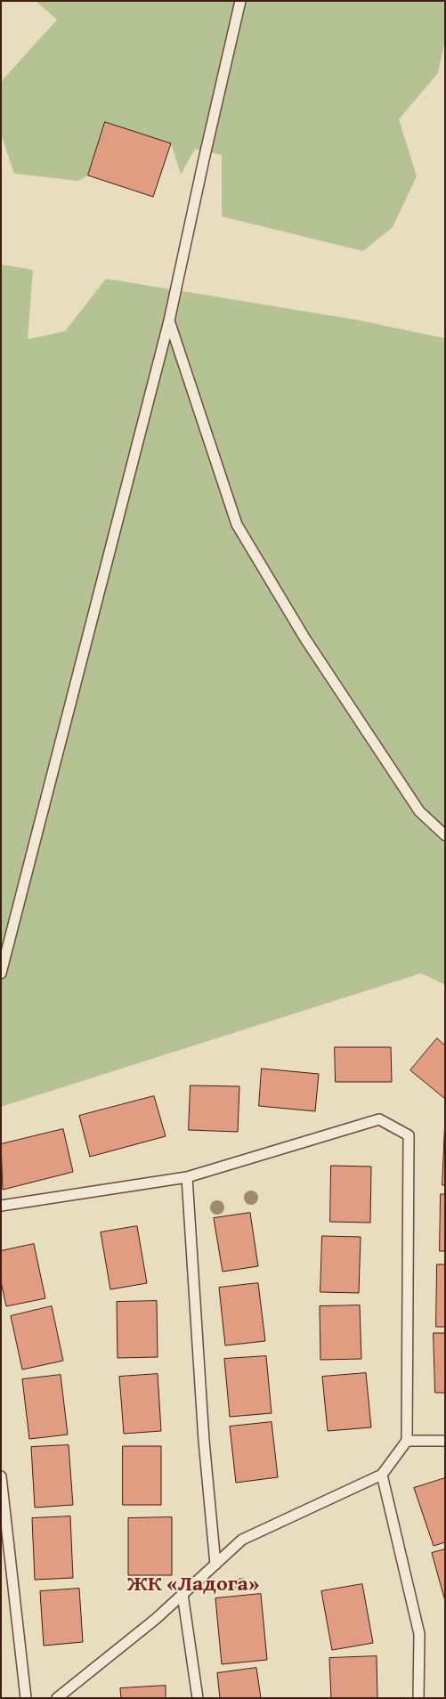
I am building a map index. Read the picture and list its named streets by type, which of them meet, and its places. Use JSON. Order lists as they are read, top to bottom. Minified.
{"districts":["ЖК «Ладога»"]}
